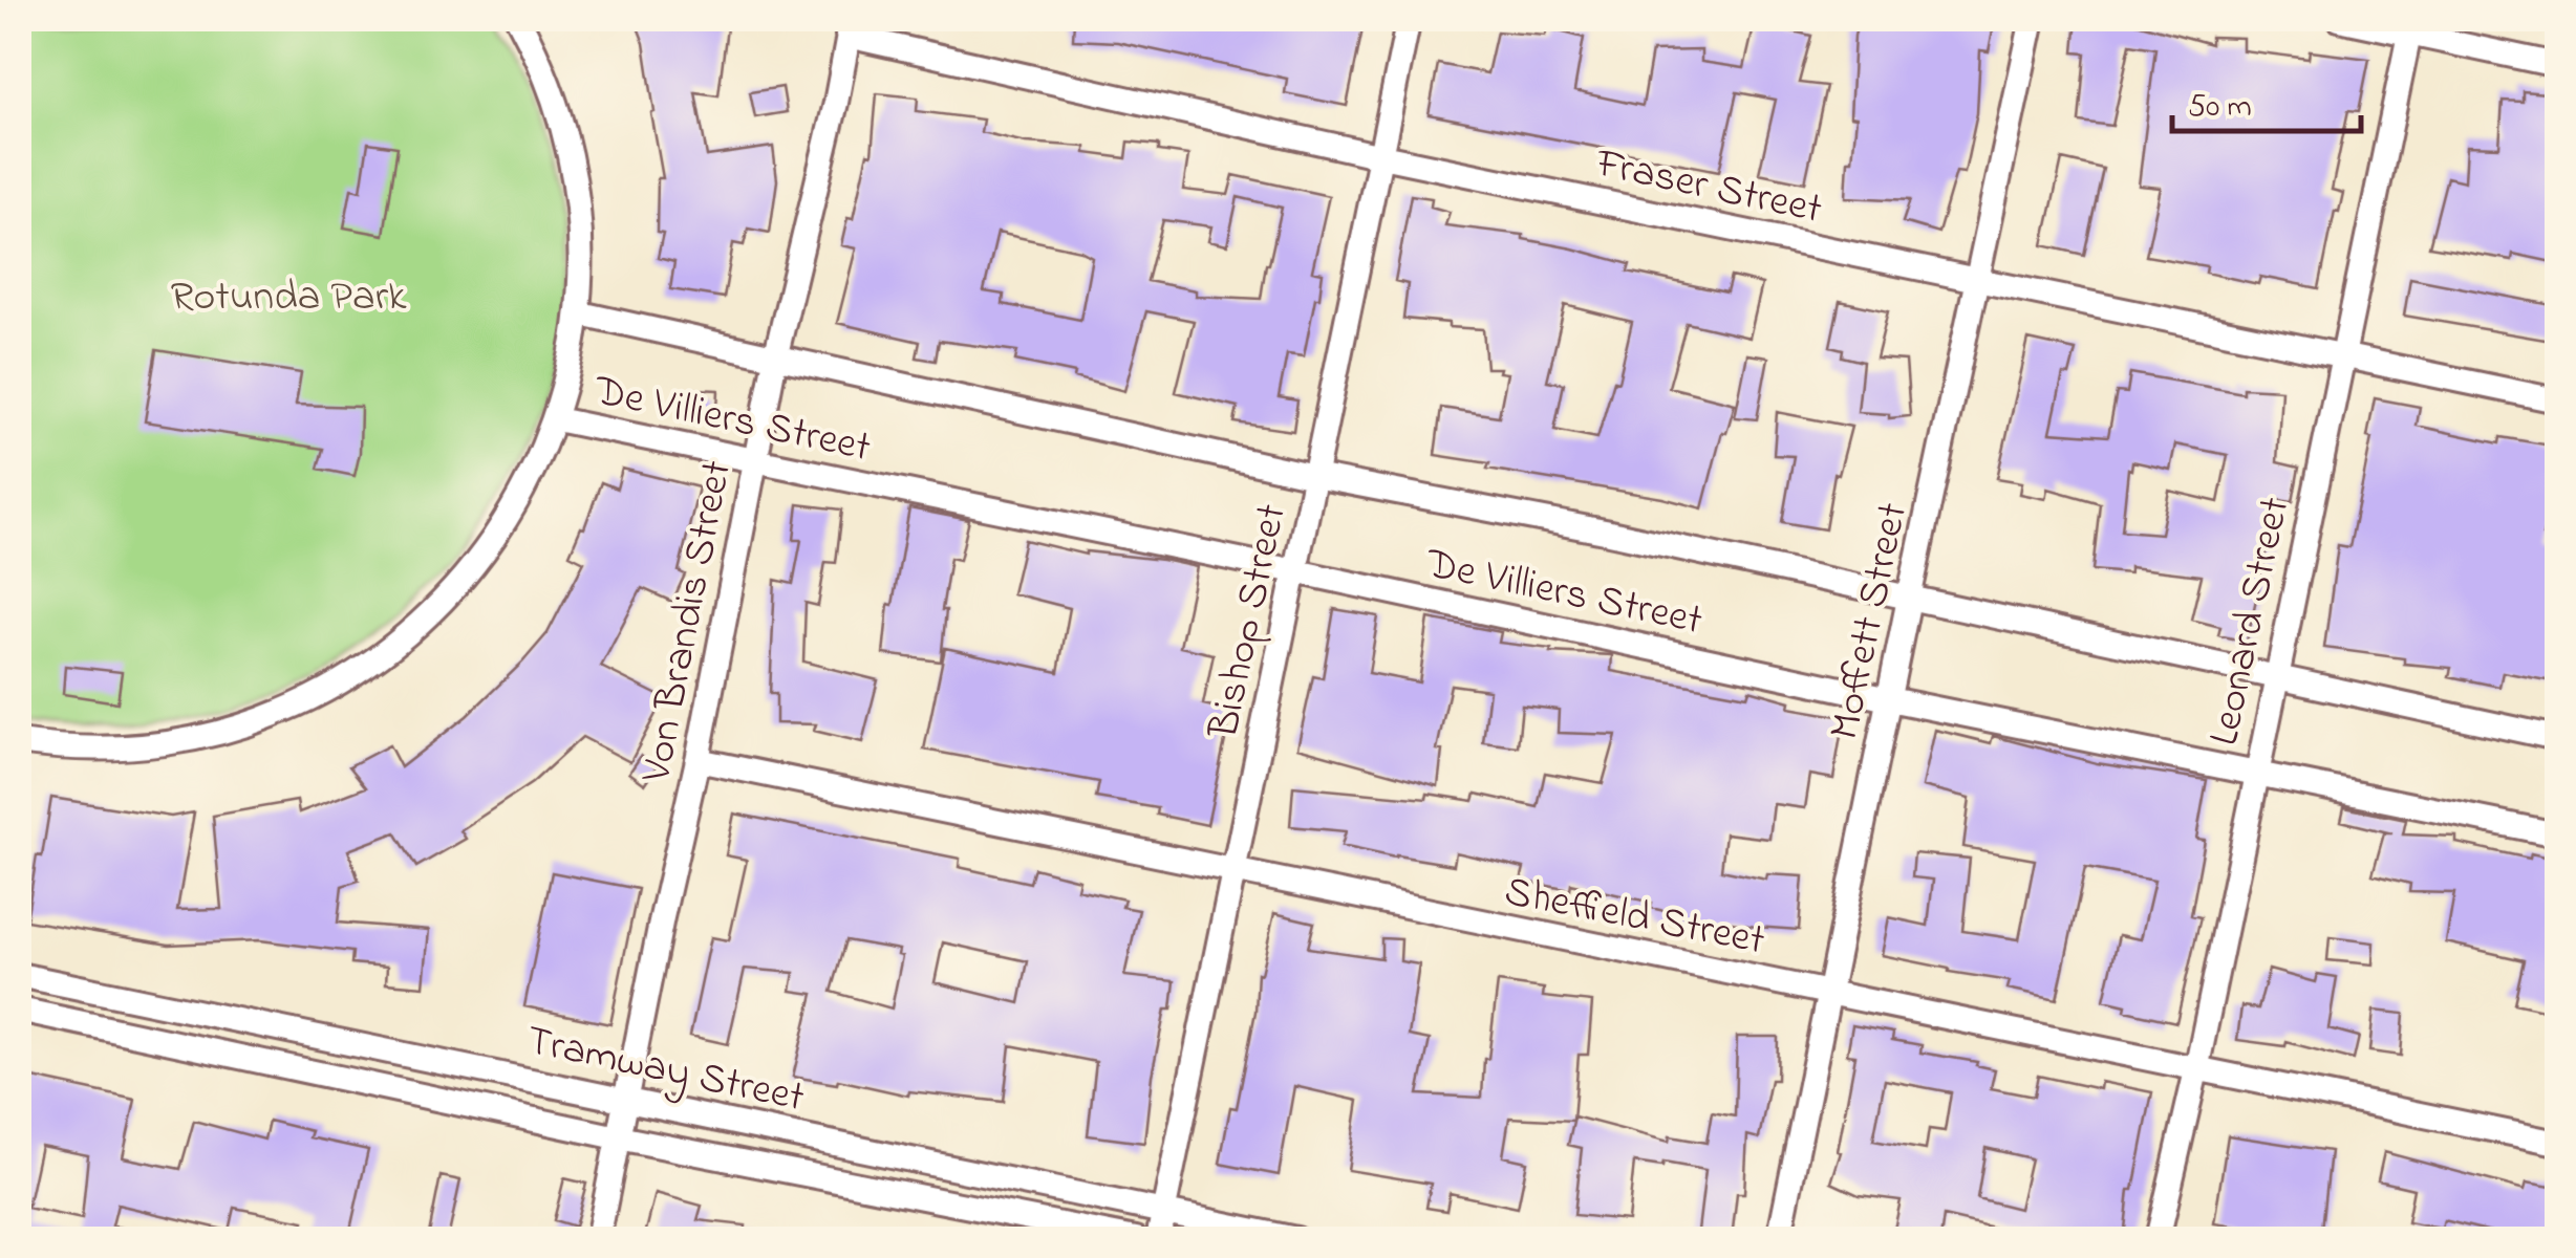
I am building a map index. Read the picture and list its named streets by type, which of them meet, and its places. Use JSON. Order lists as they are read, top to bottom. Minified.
{"streets":{"street":["Fraser Street","De Villiers Street","Von Brandis Street","Bishop Street","Moffett Street","Leonard Street","Sheffield Street","Tramway Street"]},"crossings":[["Fraser Street","Von Brandis Street"],["Fraser Street","Bishop Street"],["Fraser Street","Moffett Street"],["Fraser Street","Leonard Street"],["De Villiers Street","Von Brandis Street"],["De Villiers Street","Bishop Street"],["De Villiers Street","Moffett Street"],["De Villiers Street","Leonard Street"],["Von Brandis Street","Sheffield Street"],["Von Brandis Street","Tramway Street"],["Bishop Street","Sheffield Street"],["Bishop Street","Tramway Street"],["Moffett Street","Sheffield Street"],["Leonard Street","Sheffield Street"]],"parks":["Rotunda Park"],"scale_bar":"50 m"}
